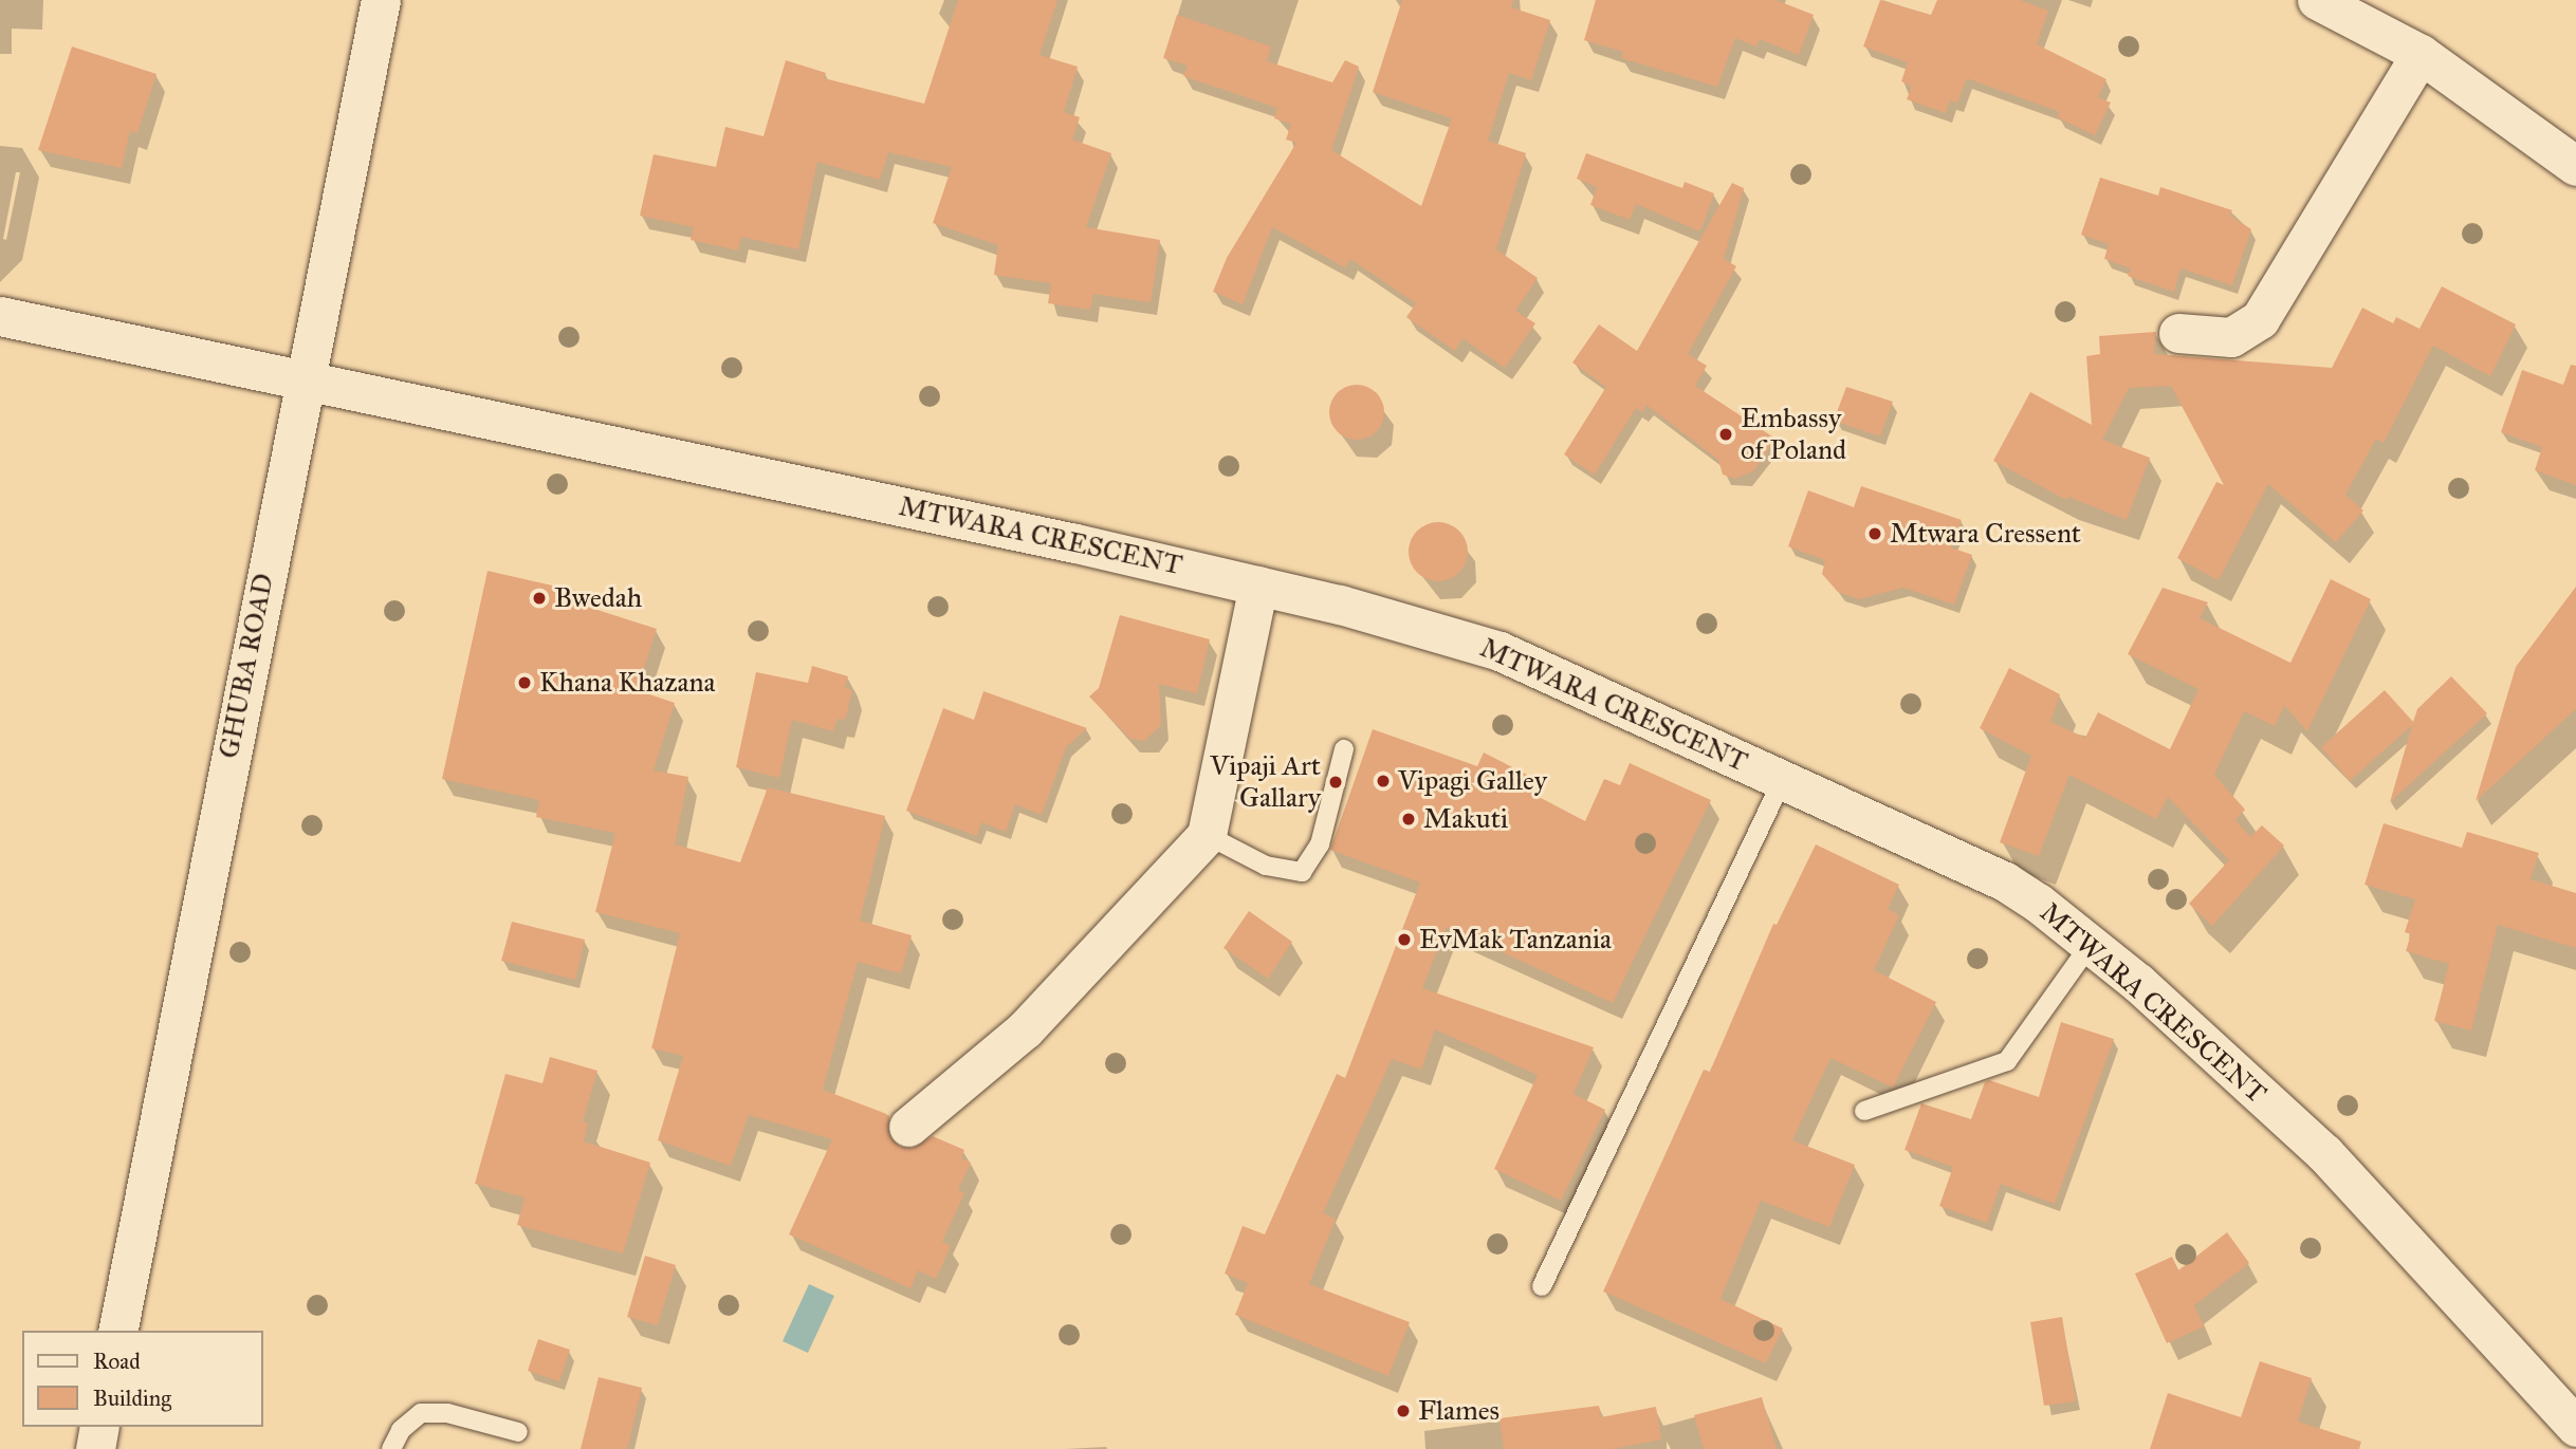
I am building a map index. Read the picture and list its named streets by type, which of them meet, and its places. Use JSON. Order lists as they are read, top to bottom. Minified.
{"streets":{"street":["MTWARA CRESCENT","GHUBA ROAD"]},"crossings":[["MTWARA CRESCENT","GHUBA ROAD"]],"places":["Embassy of Poland","Mtwara Cressent","Bwedah","Khana Khazana","Vipagi Galley","Vipaji Art Gallary","Makuti","EvMak Tanzania","Flames"],"legend":["Road","Building"]}
